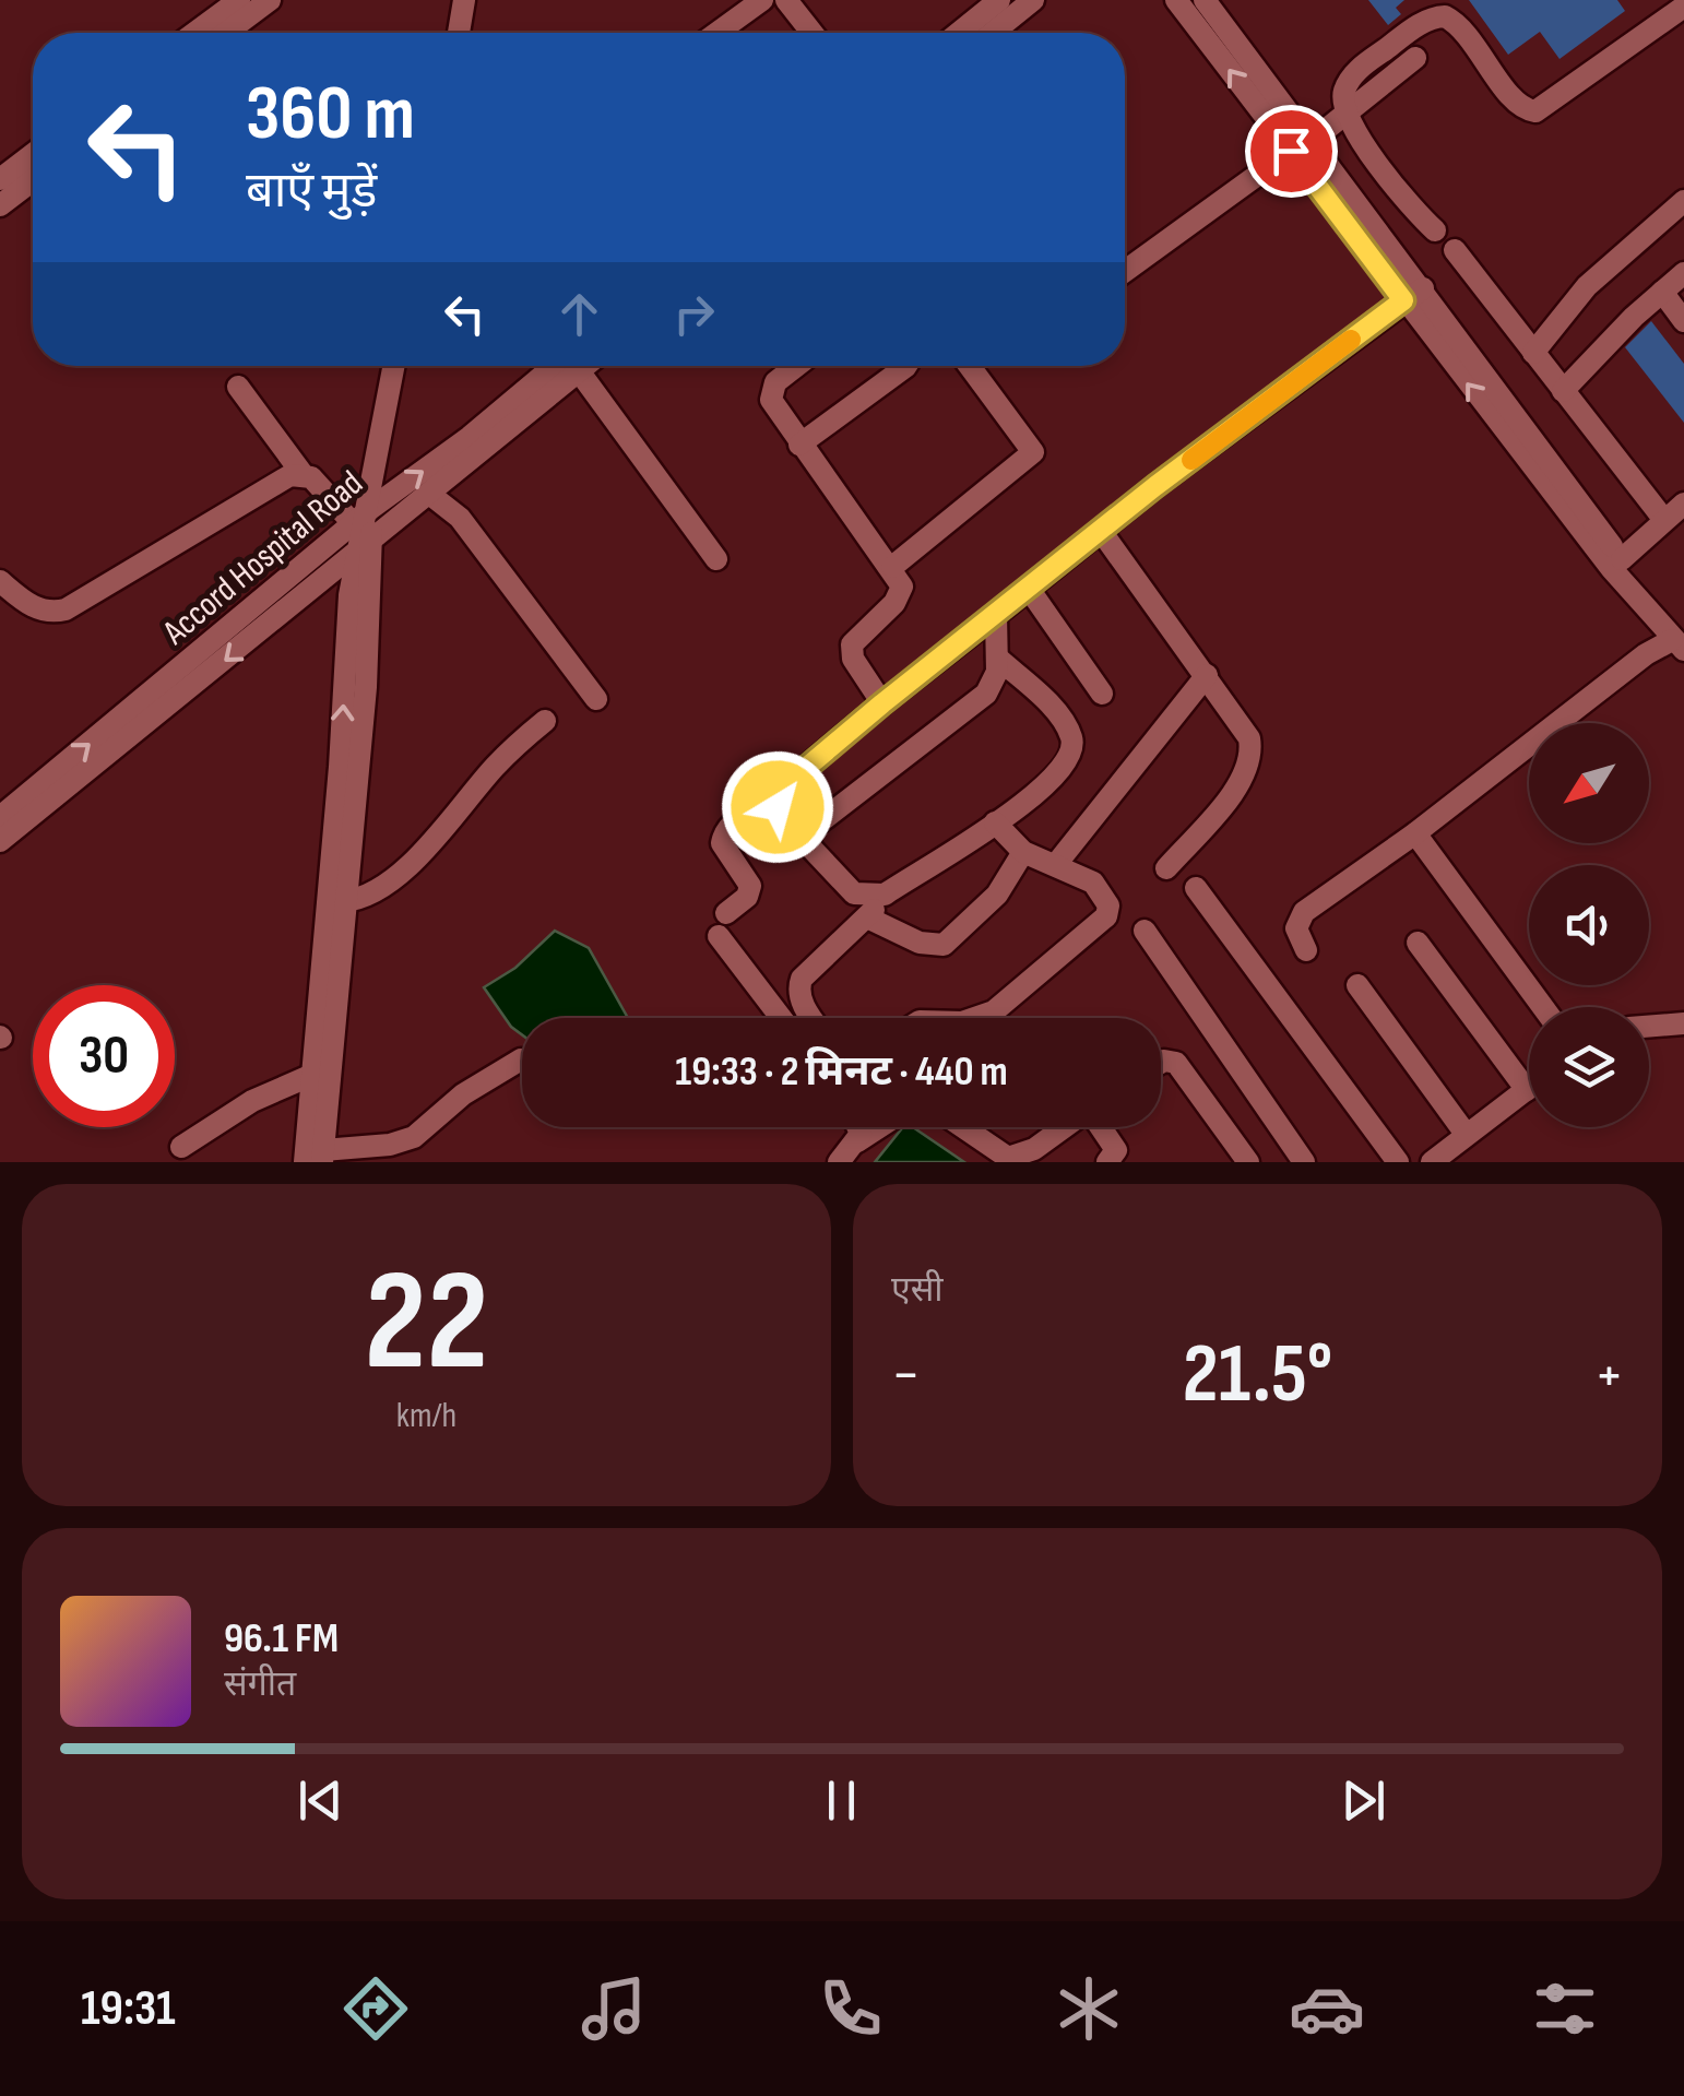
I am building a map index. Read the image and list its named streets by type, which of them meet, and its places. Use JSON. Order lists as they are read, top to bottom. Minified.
{"streets":{"street":["Accord Hospital Road"]},"north":"bottom left","page":{"turn":["360 m","बाएँ मुड़ें"],"limit":"30","trip":"19:33 · 2 मिनट · 440 m","tile":[["22","km/h"],"एसी"],"heat":["−","21.5°","+"],"song":["96.1 FM","संगीत"],"tabs":"19:31"}}
